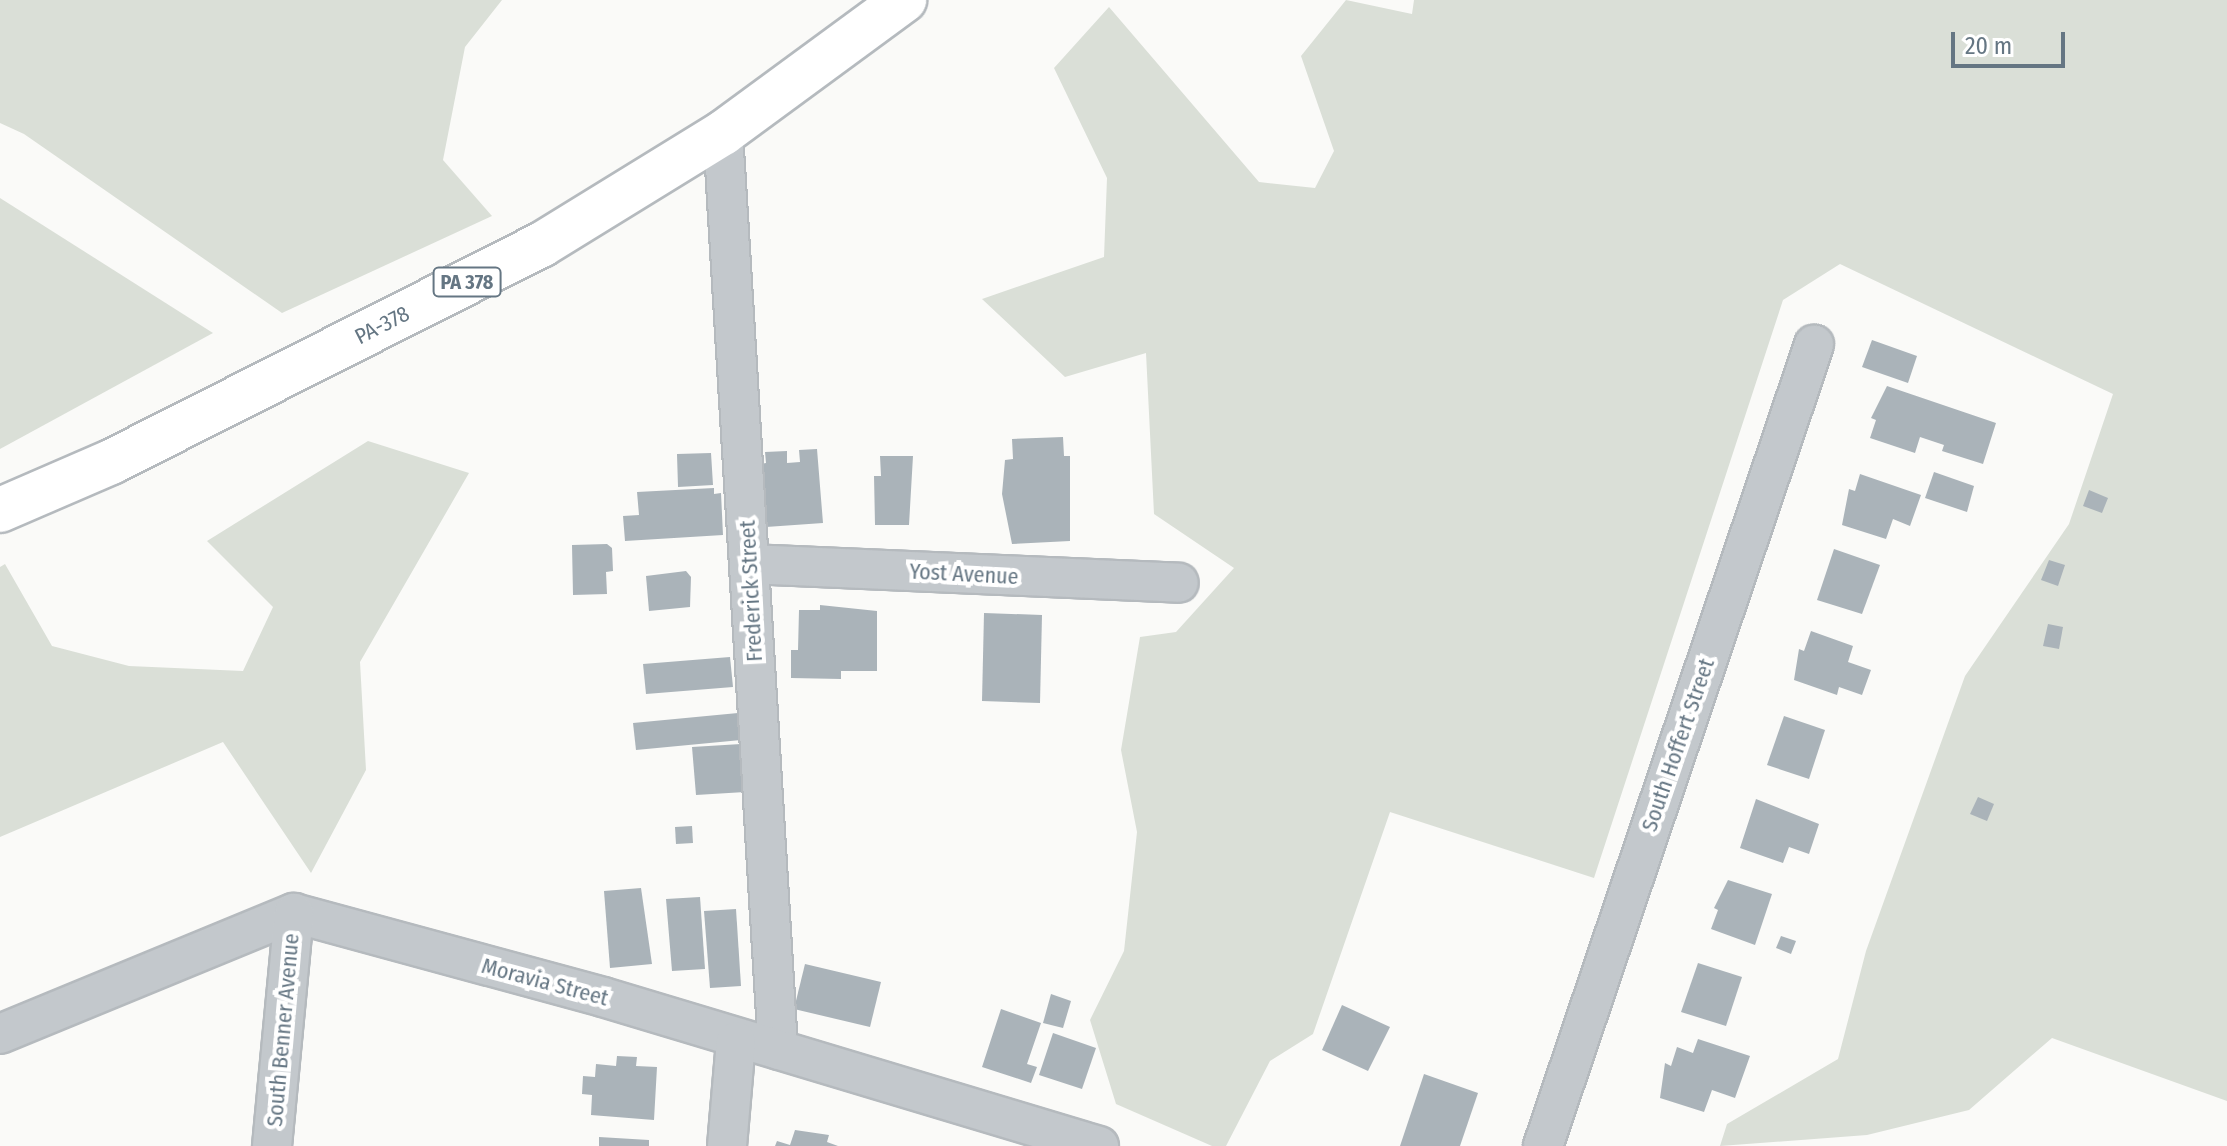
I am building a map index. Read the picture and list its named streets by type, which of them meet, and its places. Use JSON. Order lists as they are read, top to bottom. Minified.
{"streets":{"main road":["PA 378","PA-378"],"street":["Yost Avenue","Frederick Street","South Hoffert Street","Moravia Street","South Benner Avenue"]},"crossings":[["PA-378","Frederick Street"],["Yost Avenue","Frederick Street"],["Frederick Street","Moravia Street"],["Moravia Street","South Benner Avenue"]],"scale_bar":"20 m"}
